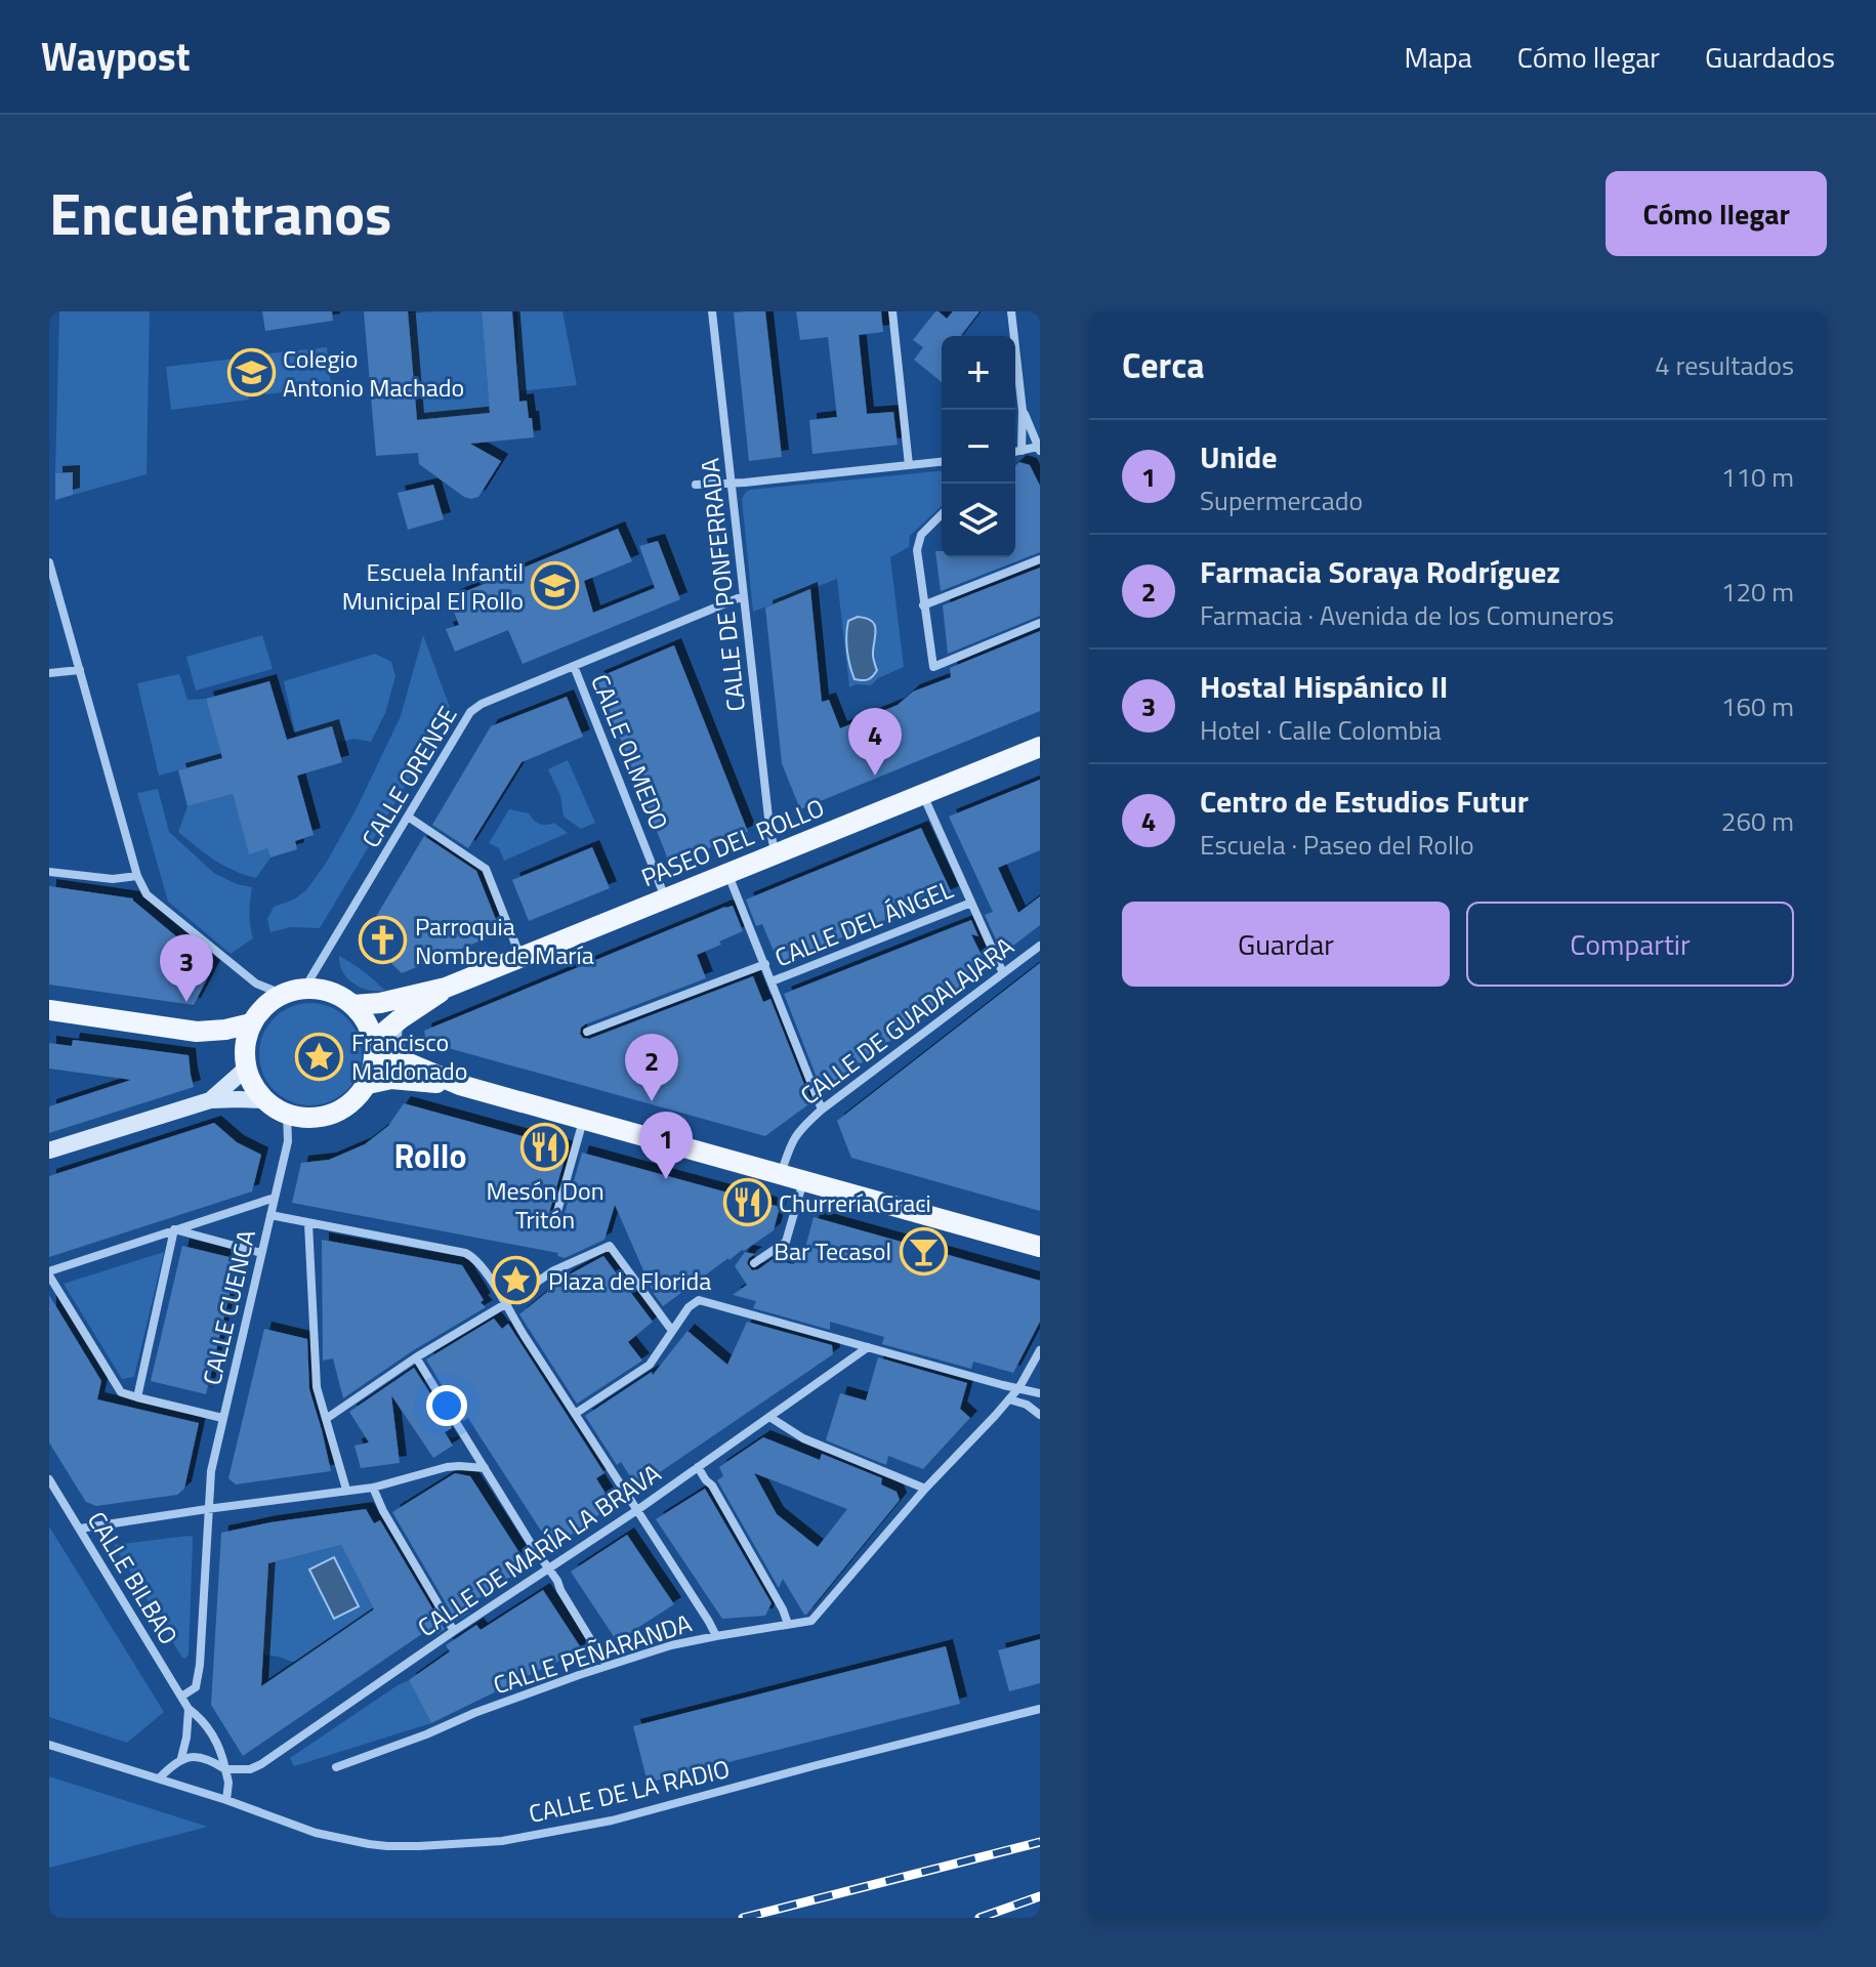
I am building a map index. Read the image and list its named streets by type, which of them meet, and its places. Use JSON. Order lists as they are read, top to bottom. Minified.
{"streets":{"main road":["PASEO DEL ROLLO"],"street":["CALLE DE PONFERRADA","CALLE OLMEDO","CALLE ORENSE","CALLE DEL ÁNGEL","CALLE DE GUADALAJARA","CALLE CUENCA","CALLE DE MARÍA LA BRAVA","CALLE BILBAO","CALLE PEÑARANDA","CALLE DE LA RADIO"]},"crossings":[["CALLE DE PONFERRADA","CALLE ORENSE"],["CALLE DE PONFERRADA","PASEO DEL ROLLO"],["CALLE OLMEDO","CALLE ORENSE"],["CALLE OLMEDO","PASEO DEL ROLLO"],["CALLE ORENSE","PASEO DEL ROLLO"],["CALLE ORENSE","CALLE CUENCA"],["PASEO DEL ROLLO","CALLE CUENCA"],["CALLE CUENCA","CALLE BILBAO"],["CALLE DE MARÍA LA BRAVA","CALLE BILBAO"]],"districts":["Rollo"],"places":{"school or university":["Colegio Antonio Machado","Escuela Infantil Municipal El Rollo"],"church":["Parroquia Nombre de María"],"place":["Francisco Maldonado","Plaza de Florida"],"restaurant":["Mesón Don Tritón","Churrería Graci"],"bar":["Bar Tecasol"]},"page":{"header":"Waypost","nav":["Mapa","Cómo llegar","Guardados"],"title":"Encuéntranos","buttons":["Cómo llegar",["Guardar","Compartir"]],"heading":["Cerca","4 resultados"],"map_buttons":["+","−"],"list":[{"mark":"1","name":"Unide","note":"Supermercado","value":"110 m"},{"mark":"2","name":"Farmacia Soraya Rodríguez","note":"Farmacia · Avenida de los Comuneros","value":"120 m"},{"mark":"3","name":"Hostal Hispánico II","note":"Hotel · Calle Colombia","value":"160 m"},{"mark":"4","name":"Centro de Estudios Futur","note":"Escuela · Paseo del Rollo","value":"260 m"}],"pins":["4","3","2","1"]}}
